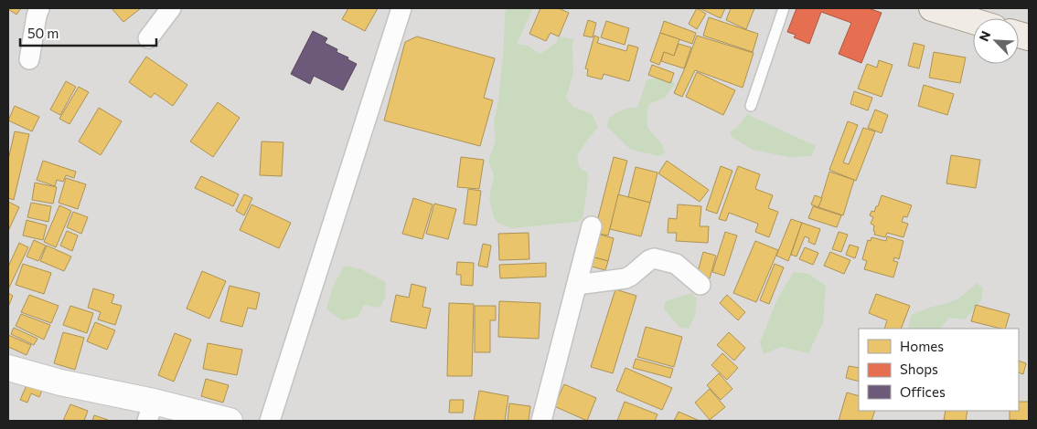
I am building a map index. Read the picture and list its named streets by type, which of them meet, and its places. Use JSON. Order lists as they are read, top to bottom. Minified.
{"legend":["Homes","Shops","Offices"],"scale_bar":"50 m","north":"top left"}
